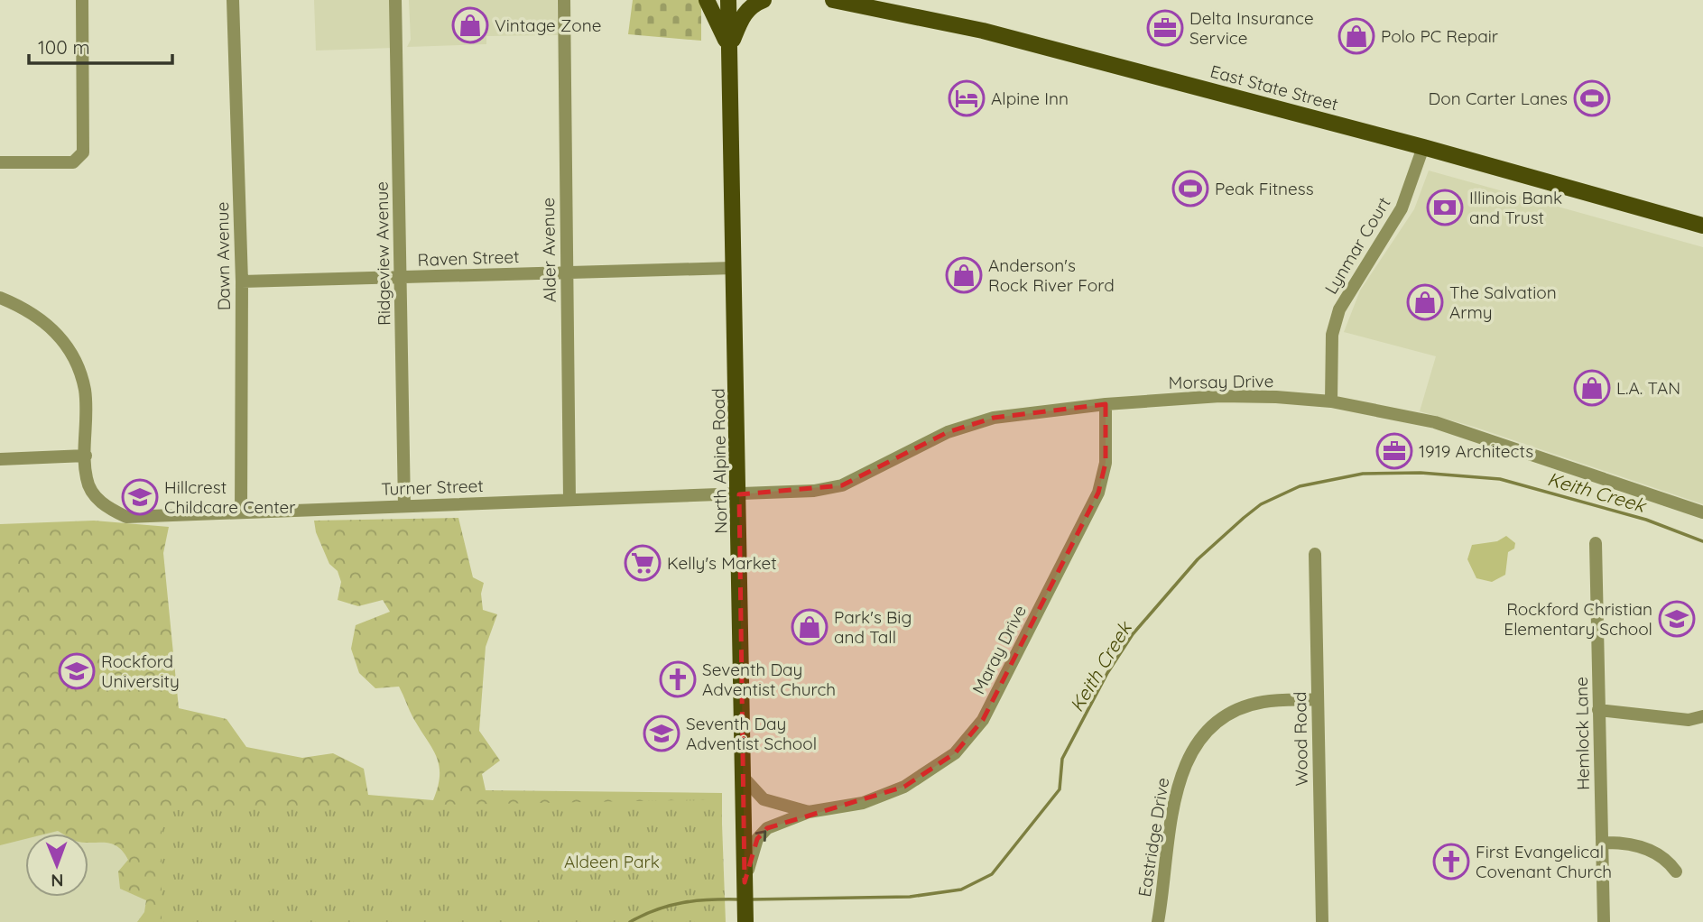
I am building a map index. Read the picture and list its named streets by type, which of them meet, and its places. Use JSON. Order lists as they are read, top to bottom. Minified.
{"streets":{"main road":["East State Street","North Alpine Road"],"street":["Lynmar Court","Alder Avenue","Ridgeview Avenue","Dawn Avenue","Raven Street","Morsay Drive","Turner Street","Maray Drive","Hemlock Lane","Wood Road","Eastridge Drive"]},"crossings":[["East State Street","Lynmar Court"],["Lynmar Court","Morsay Drive"],["Alder Avenue","Raven Street"],["Alder Avenue","Turner Street"],["Ridgeview Avenue","Raven Street"],["Ridgeview Avenue","Turner Street"],["Dawn Avenue","Raven Street"],["Dawn Avenue","Turner Street"],["Raven Street","North Alpine Road"],["Morsay Drive","North Alpine Road"],["Morsay Drive","Turner Street"],["Morsay Drive","Maray Drive"],["North Alpine Road","Turner Street"],["Wood Road","Eastridge Drive"]],"water":["Keith Creek"],"parks":["Aldeen Park"],"places":{"shop":["Vintage Zone","Polo PC Repair","Anderson's Rock River Ford","The Salvation Army","L.A. TAN","Park's Big and Tall"],"office":["Delta Insurance Service","1919 Architects"],"hotel":["Alpine Inn"],"sports":["Don Carter Lanes","Peak Fitness"],"bank":["Illinois Bank and Trust"],"school or university":["Hillcrest Childcare Center","Rockford Christian Elementary School","Rockford University","Seventh Day Adventist School"],"supermarket":["Kelly's Market"],"church":["Seventh Day Adventist Church","First Evangelical Covenant Church"]},"scale_bar":"100 m","north":"bottom"}
